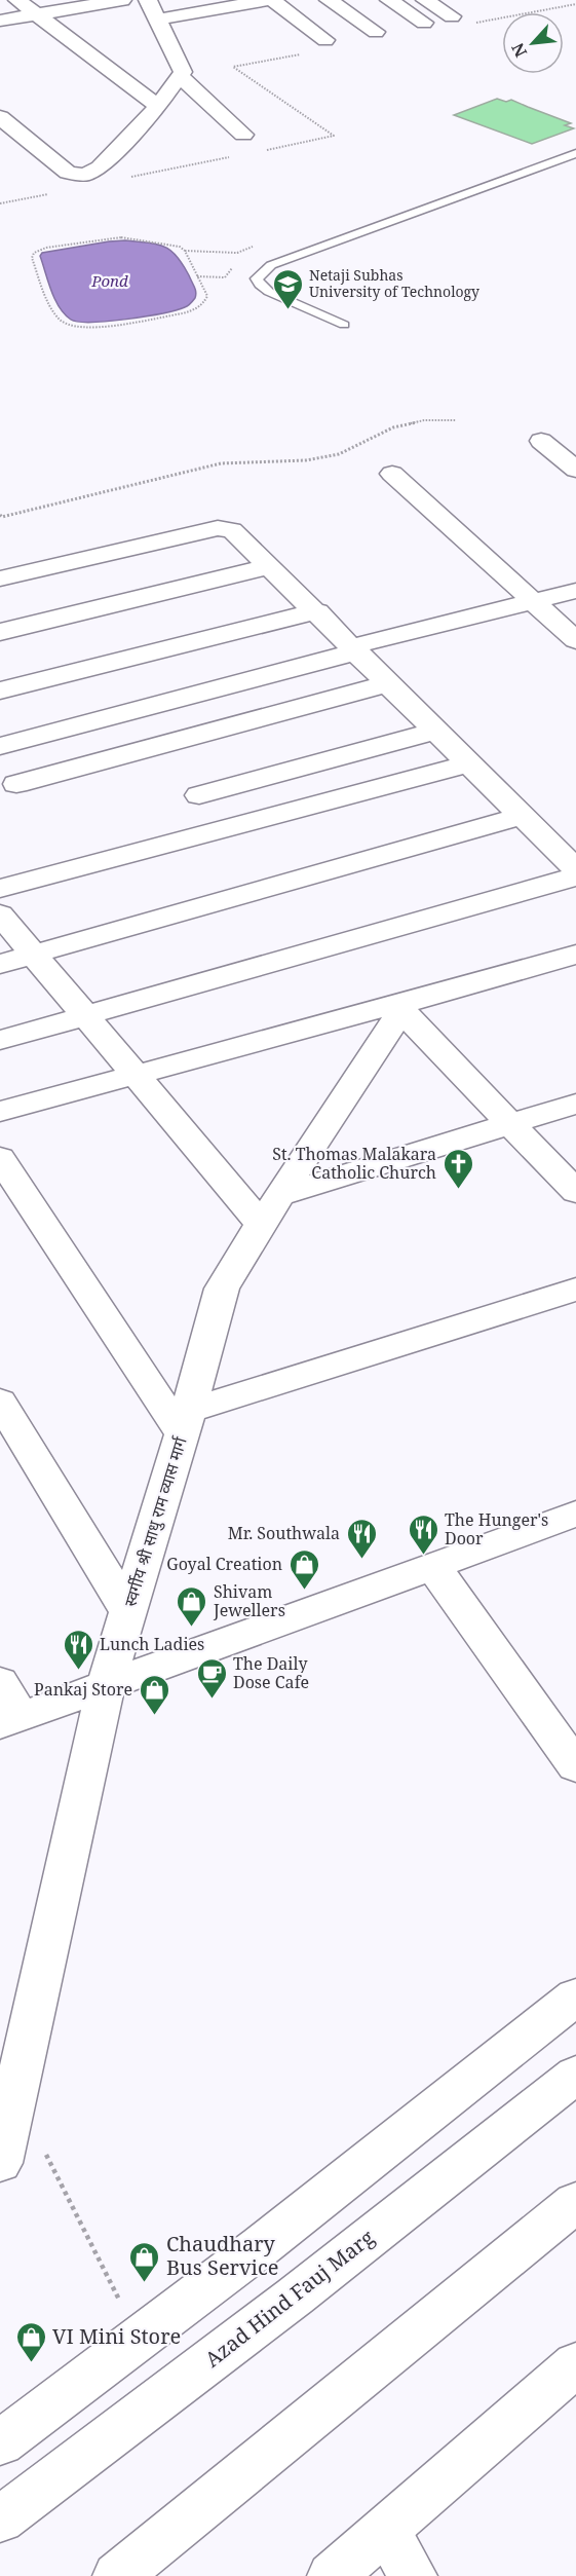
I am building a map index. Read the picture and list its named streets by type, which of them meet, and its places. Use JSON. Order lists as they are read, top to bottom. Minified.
{"streets":{"street":["स्वर्गीय श्री साधु राम व्यास मार्ग","Azad Hind Fauj Marg"]},"water":["Pond"],"places":{"school or university":["Netaji Subhas University of Technology"],"church":["St. Thomas Malakara Catholic Church"],"restaurant":["The Hunger's Door","Mr. Southwala","Lunch Ladies"],"shop":["Goyal Creation","Shivam Jewellers","Pankaj Store","Chaudhary Bus Service","VI Mini Store"],"cafe":["The Daily Dose Cafe"]},"north":"bottom left"}
